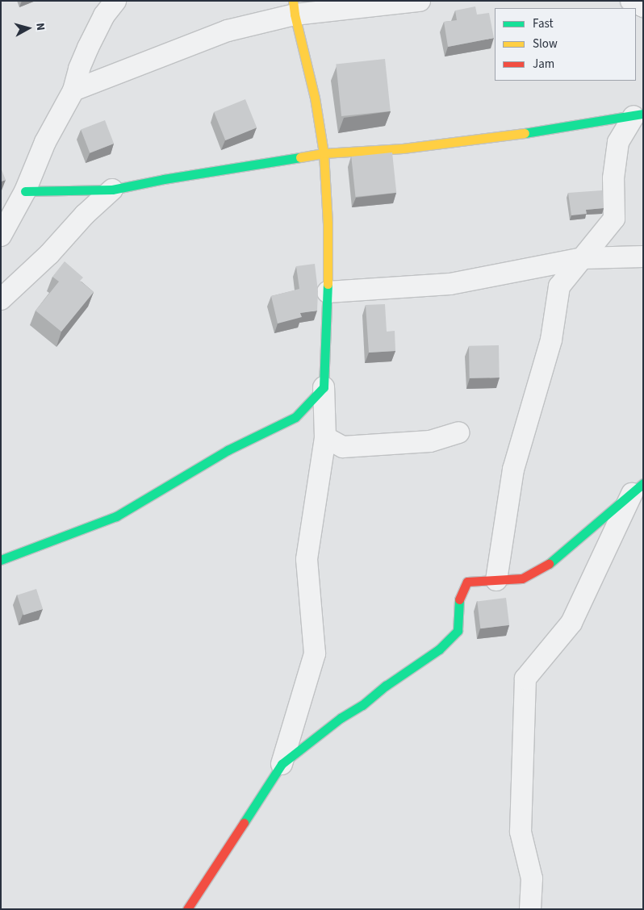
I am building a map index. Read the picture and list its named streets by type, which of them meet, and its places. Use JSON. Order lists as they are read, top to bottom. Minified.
{"legend":["Fast","Slow","Jam"],"north":"right"}
